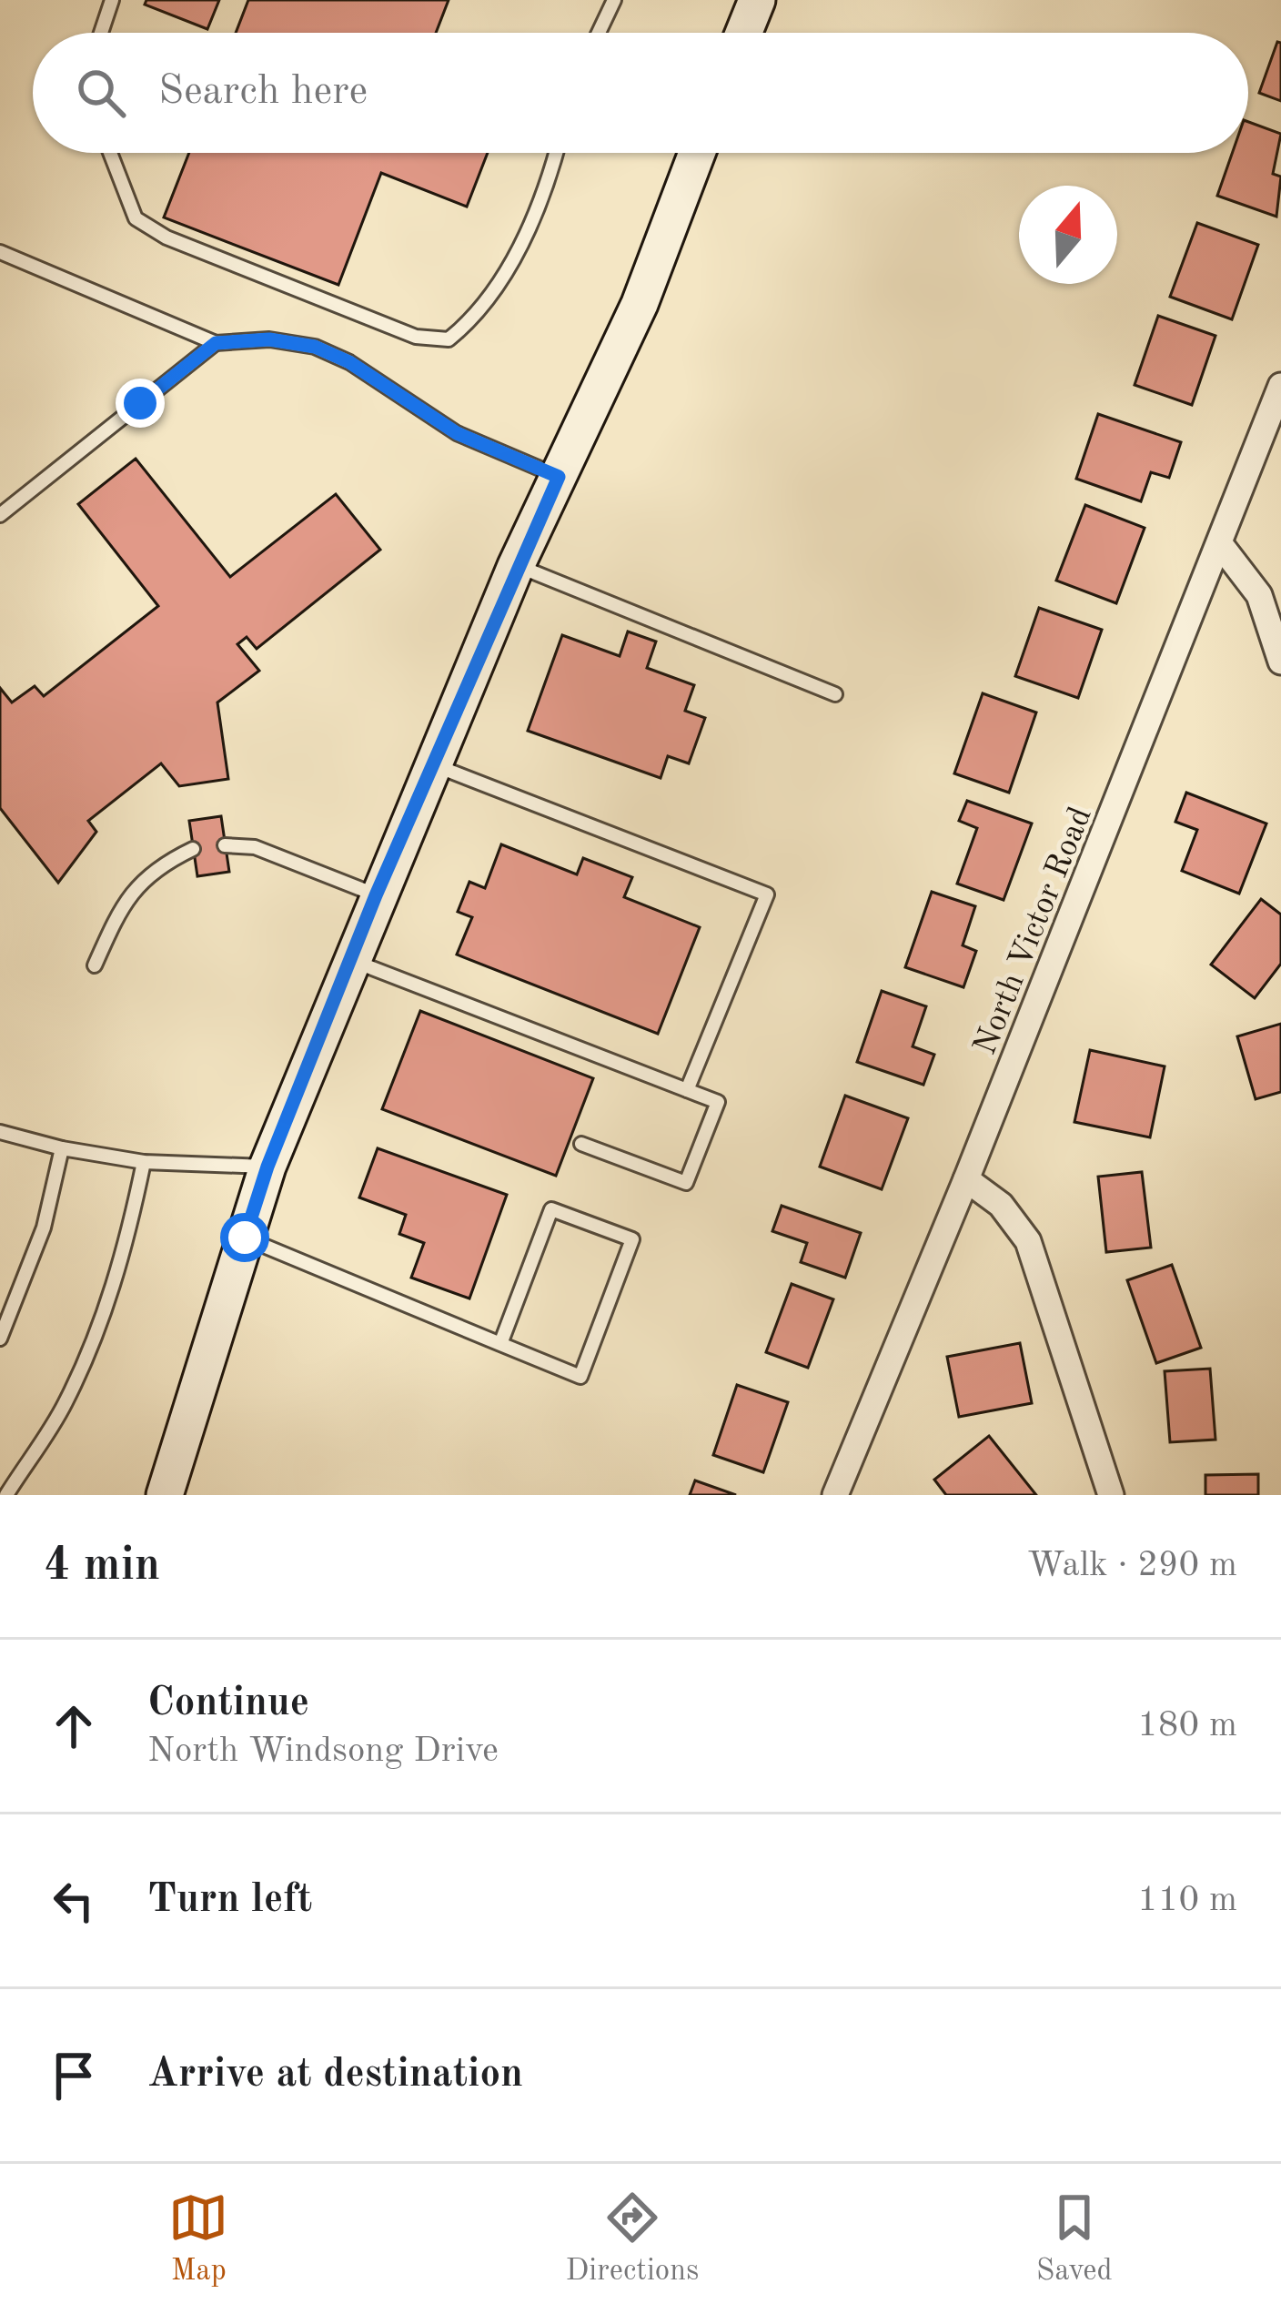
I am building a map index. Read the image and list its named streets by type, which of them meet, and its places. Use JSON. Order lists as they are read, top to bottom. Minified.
{"streets":{"street":["North Victor Road"]},"north":"top","page":{"search":"Search here","heading":["4 min","Walk · 290 m"],"list":[["Continue","North Windsong Drive","180 m"],["Turn left","110 m"],"Arrive at destination"],"nav":["Map","Directions","Saved"]}}
